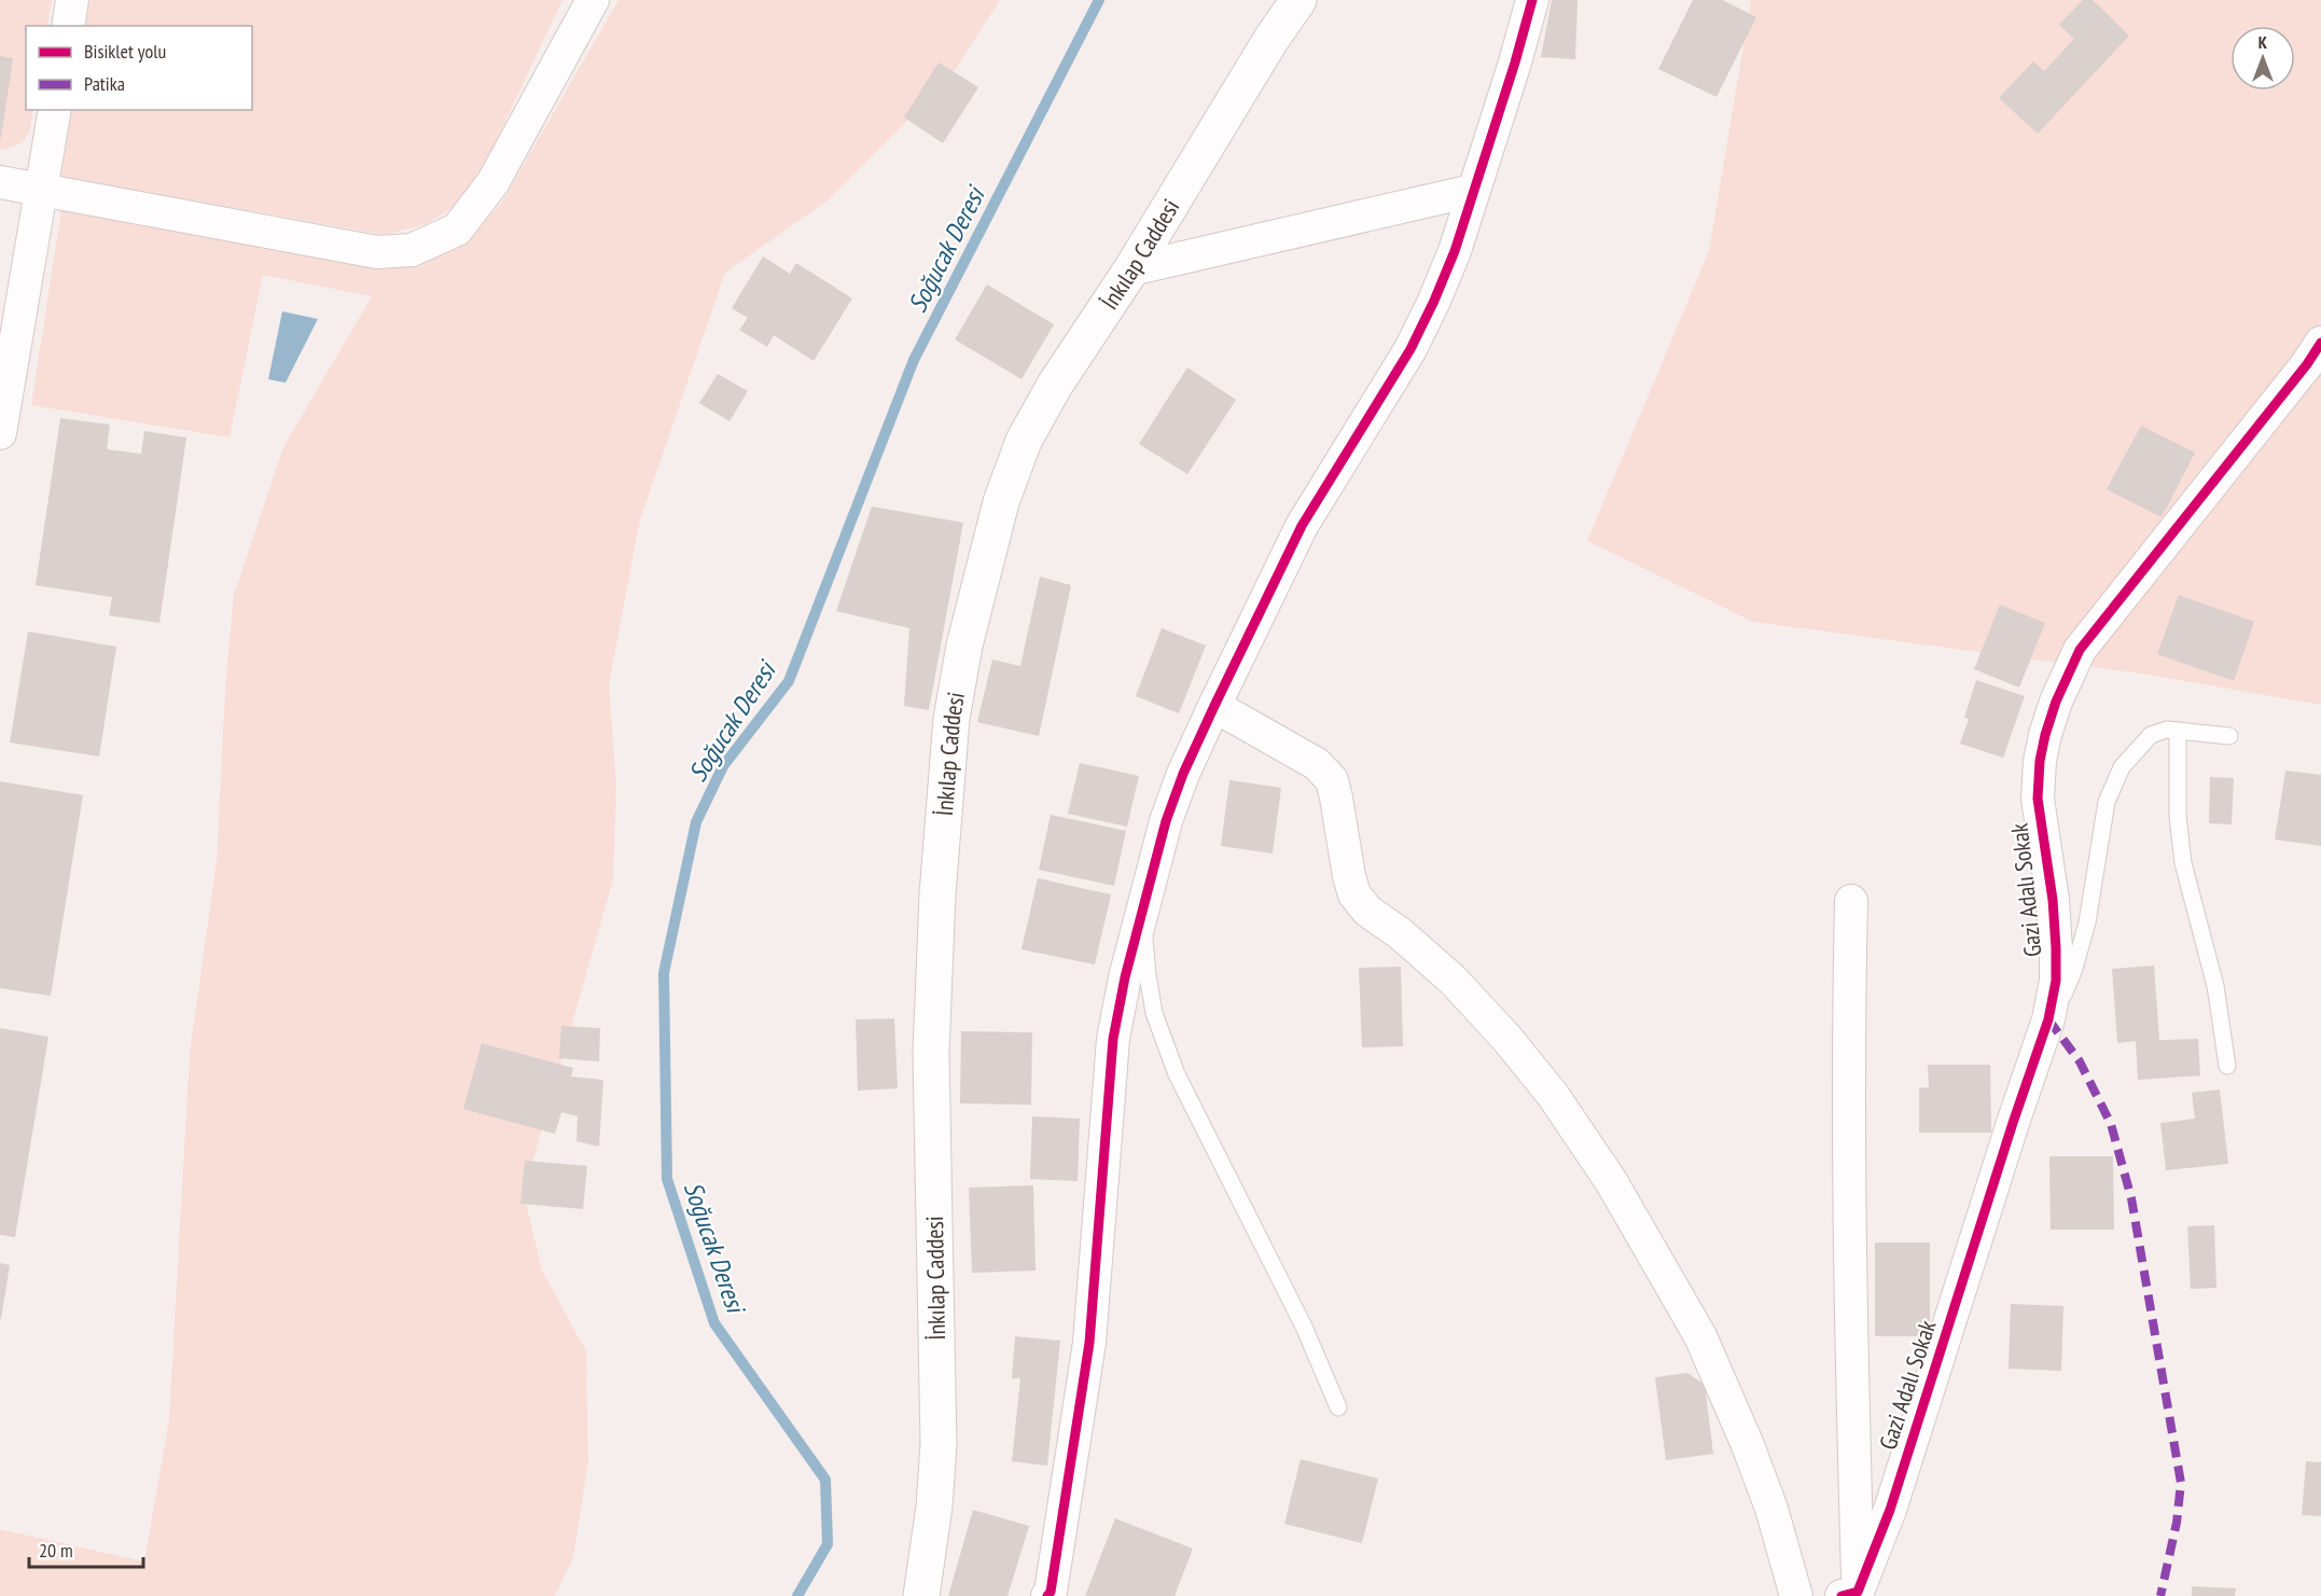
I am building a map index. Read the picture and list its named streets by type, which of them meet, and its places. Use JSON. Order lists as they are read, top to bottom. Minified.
{"streets":{"street":["İnkılap Caddesi","Gazi Adalı Sokak"]},"water":["Soğucak Deresi"],"legend":["Bisiklet yolu","Patika"],"scale_bar":"20 m","north":"top"}
